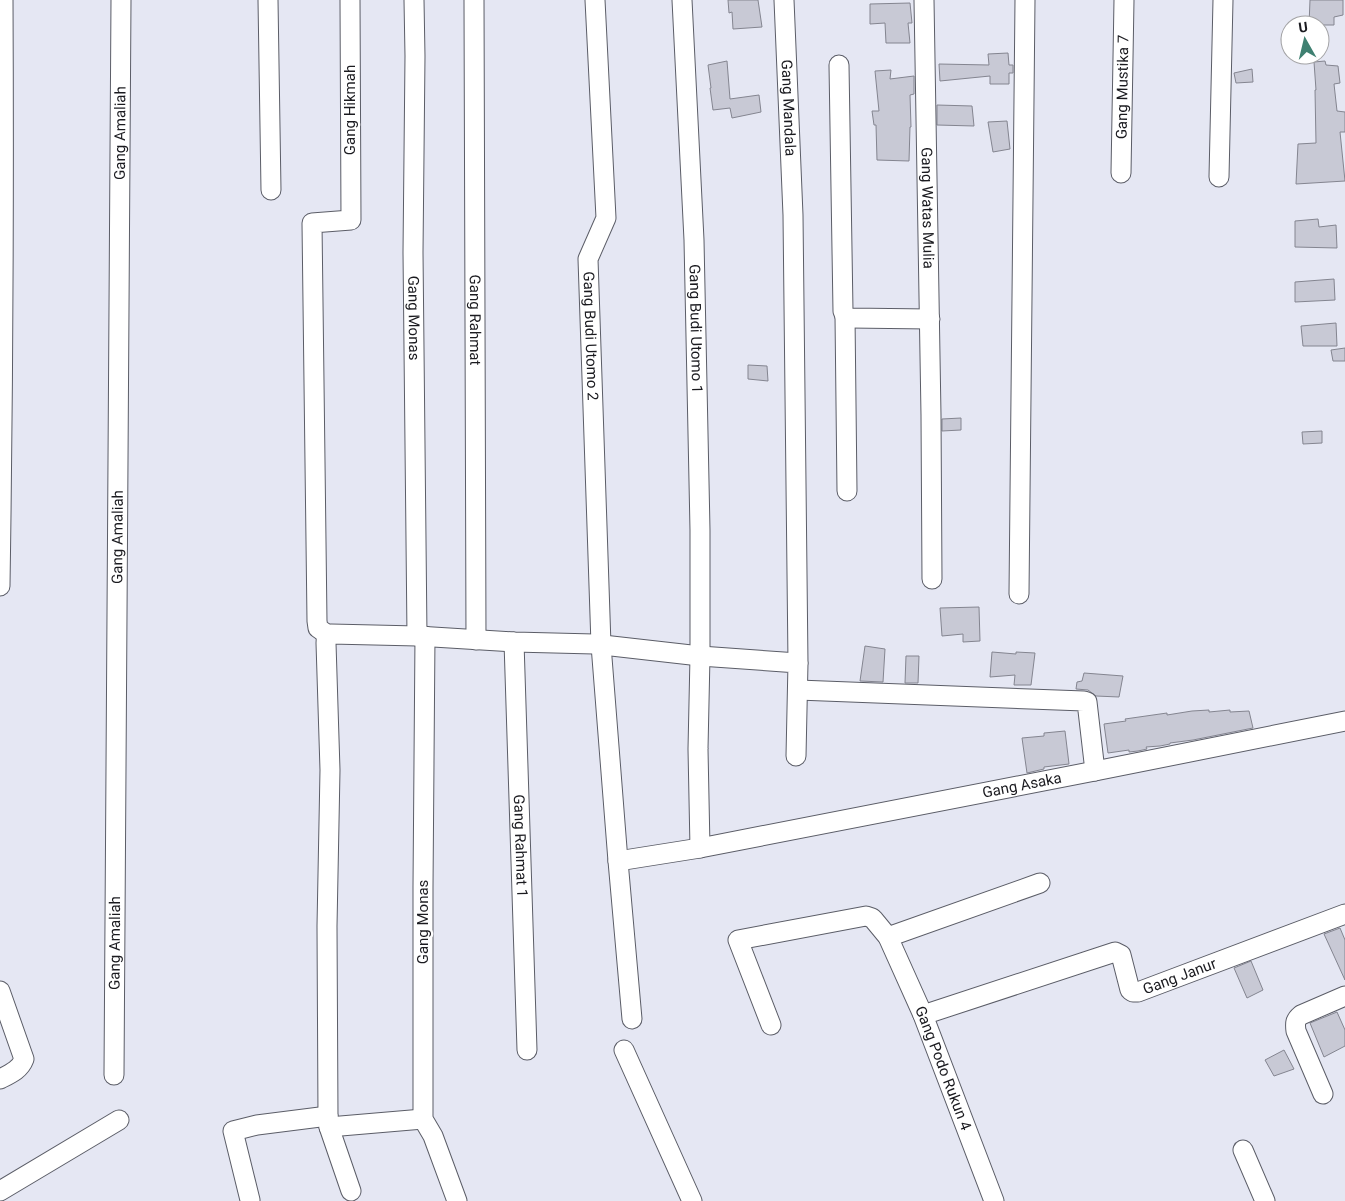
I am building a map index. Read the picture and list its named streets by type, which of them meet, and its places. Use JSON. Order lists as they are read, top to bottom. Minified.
{"streets":{"street":["Gang Mustika 7","Gang Mandala","Gang Hikmah","Gang Amaliah","Gang Watas Mulia","Gang Monas","Gang Rahmat","Gang Budi Utomo 1","Gang Budi Utomo 2","Gang Asaka","Gang Rahmat 1","Gang Janur","Gang Podo Rukun 4"]},"crossings":[["Gang Budi Utomo 1","Gang Asaka"],["Gang Budi Utomo 2","Gang Asaka"],["Gang Janur","Gang Podo Rukun 4"]],"north":"top"}
